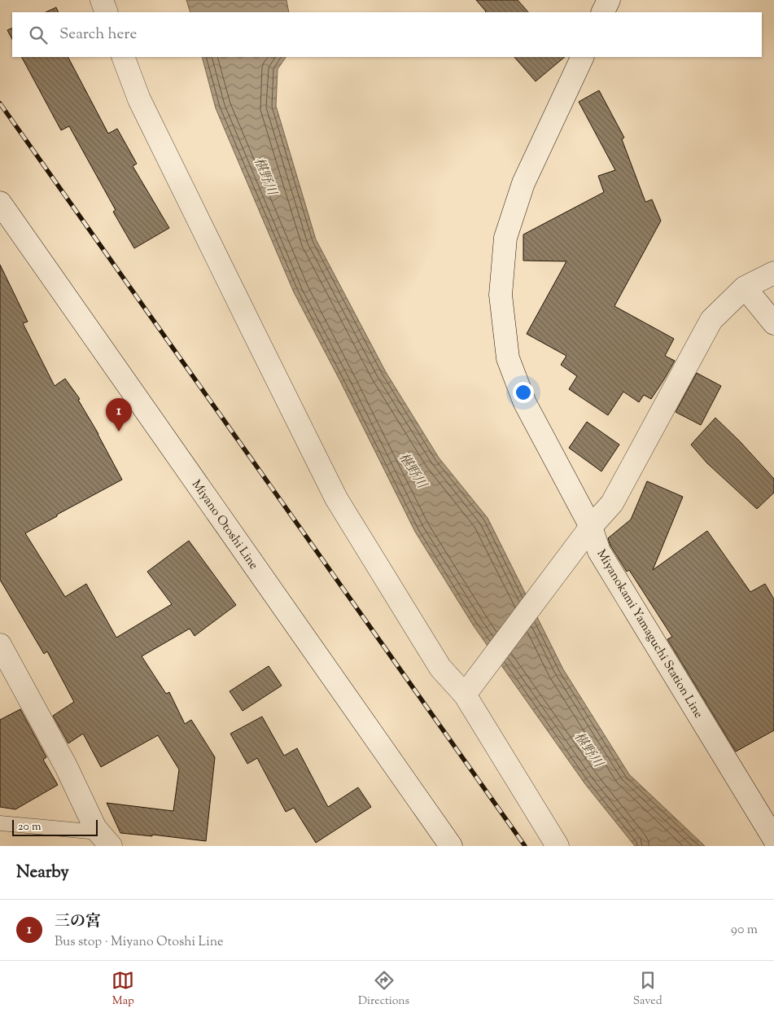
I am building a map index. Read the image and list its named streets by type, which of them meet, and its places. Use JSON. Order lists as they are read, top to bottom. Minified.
{"streets":{"street":["Miyano Otoshi Line","Miyanokami Yamaguchi Station Line"]},"water":["椹野川"],"scale_bar":"20 m","page":{"search":"Search here","pins":"1","scale":"20 m","heading":"Nearby","list":[{"mark":"1","name":"三の宮","note":"Bus stop · Miyano Otoshi Line","value":"90 m"}],"nav":["Map","Directions","Saved"]}}
